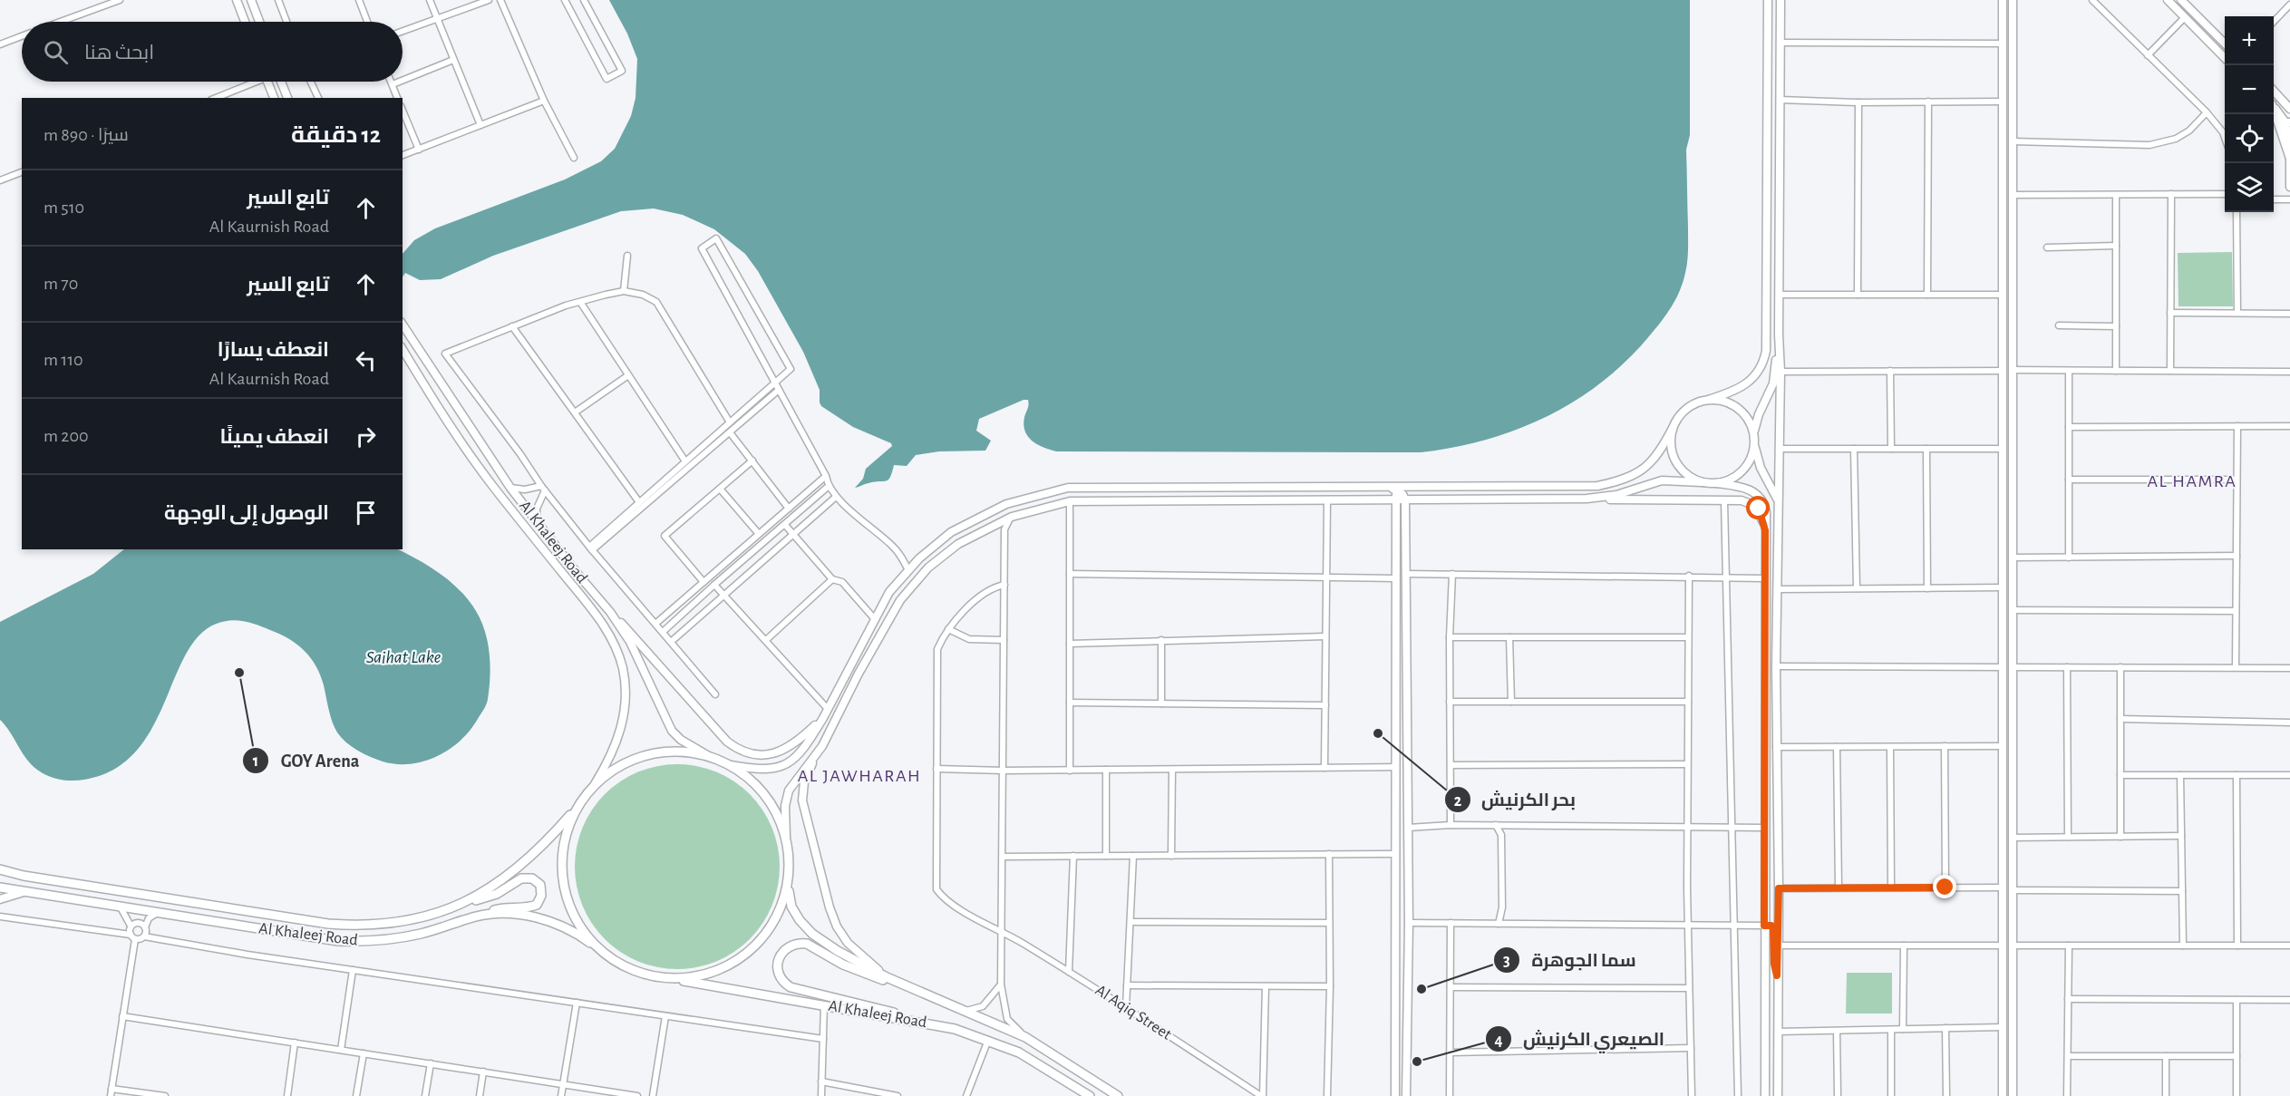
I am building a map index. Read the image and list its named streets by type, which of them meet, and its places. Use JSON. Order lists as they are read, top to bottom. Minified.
{"streets":{"main road":["Al Khaleej Road"],"street":["Al Aqiq Street"]},"districts":["AL HAMRA","AL JAWHARAH"],"water":["Saihat Lake"],"places":["GOY Arena","بحر الكرنيش","سما الجوهرة","الصيعري الكرنيش"],"page":{"map_buttons":["+","−"],"search":"ابحث هنا","heading":["12 دقيقة","سيرًا · 890 m"],"list":[["تابع السير","Al Kaurnish Road","510 m"],["تابع السير","70 m"],["انعطف يسارًا","Al Kaurnish Road","110 m"],["انعطف يمينًا","200 m"],"الوصول إلى الوجهة"]}}
